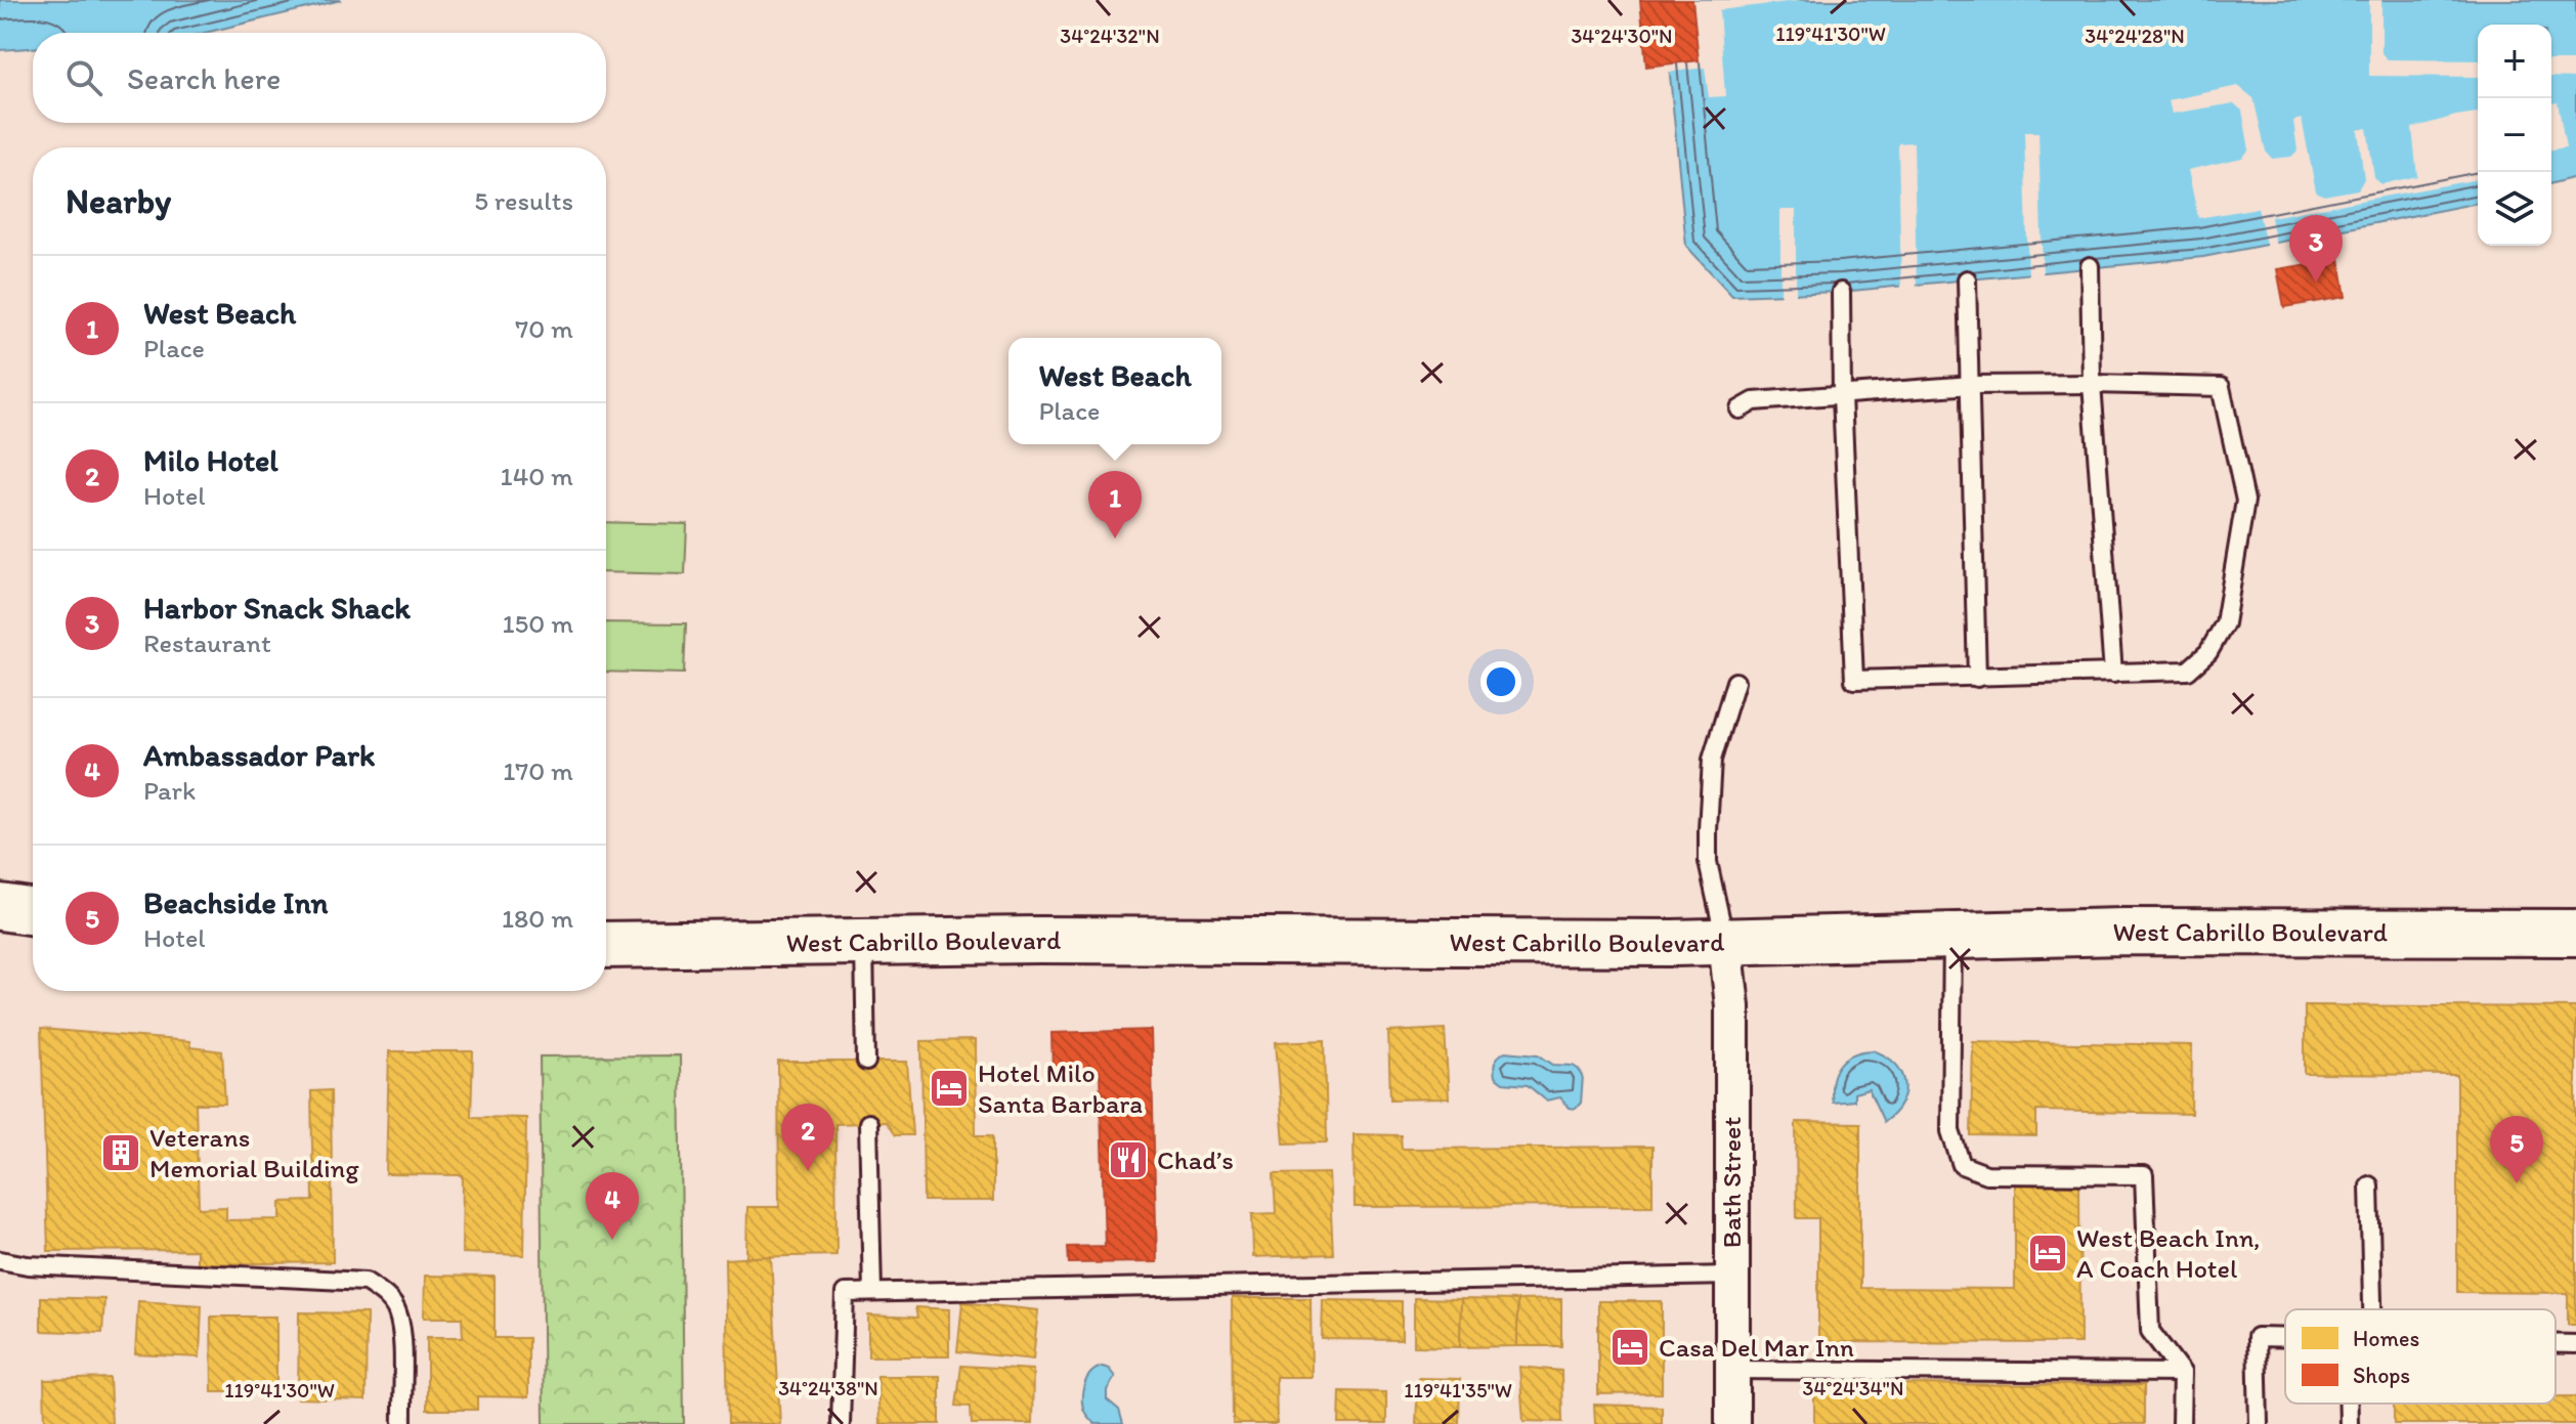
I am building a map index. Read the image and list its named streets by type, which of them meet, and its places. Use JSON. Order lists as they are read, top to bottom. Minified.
{"streets":{"main road":["West Cabrillo Boulevard"],"street":["Bath Street"]},"crossings":[["West Cabrillo Boulevard","Bath Street"]],"places":{"hotel":["Hotel Milo Santa Barbara","West Beach Inn, A Coach Hotel","Casa Del Mar Inn"],"building":["Veterans Memorial Building"],"restaurant":["Chad’s"]},"legend":["Homes","Shops"],"page":{"map_buttons":["+","−"],"search":"Search here","heading":["Nearby","5 results"],"pins":["3","1","2","5","4"],"list":[{"mark":"1","name":"West Beach","note":"Place","value":"70 m"},{"mark":"2","name":"Milo Hotel","note":"Hotel","value":"140 m"},{"mark":"3","name":"Harbor Snack Shack","note":"Restaurant","value":"150 m"},{"mark":"4","name":"Ambassador Park","note":"Park","value":"170 m"},{"mark":"5","name":"Beachside Inn","note":"Hotel","value":"180 m"}],"popup":["West Beach","Place"]},"coordinates":["119°41'30\"W","34°24'32\"N","34°24'30\"N","34°24'28\"N","34°24'38\"N","34°24'34\"N","119°41'35\"W"]}
